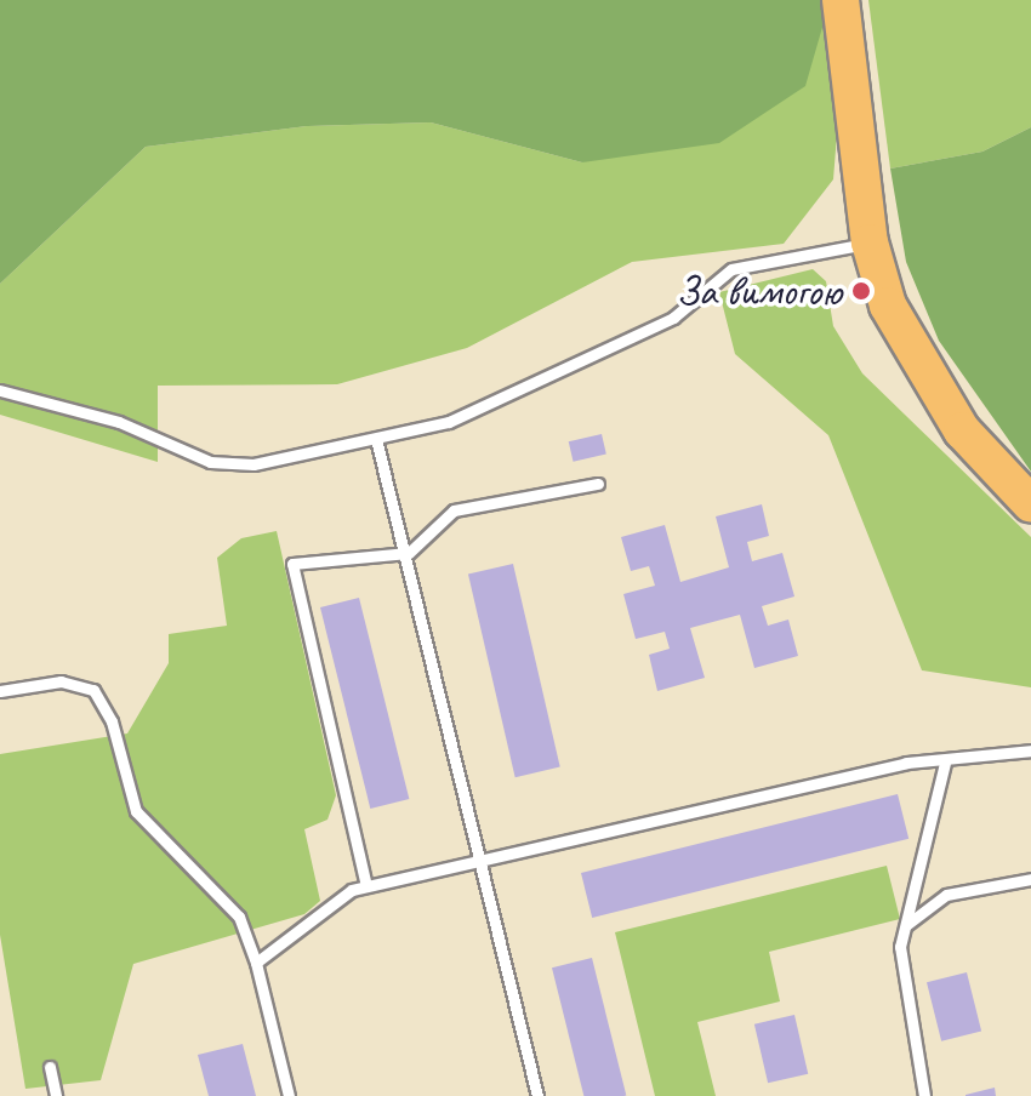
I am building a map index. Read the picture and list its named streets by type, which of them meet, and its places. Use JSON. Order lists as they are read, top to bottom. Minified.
{"places":["За вимогою"]}
